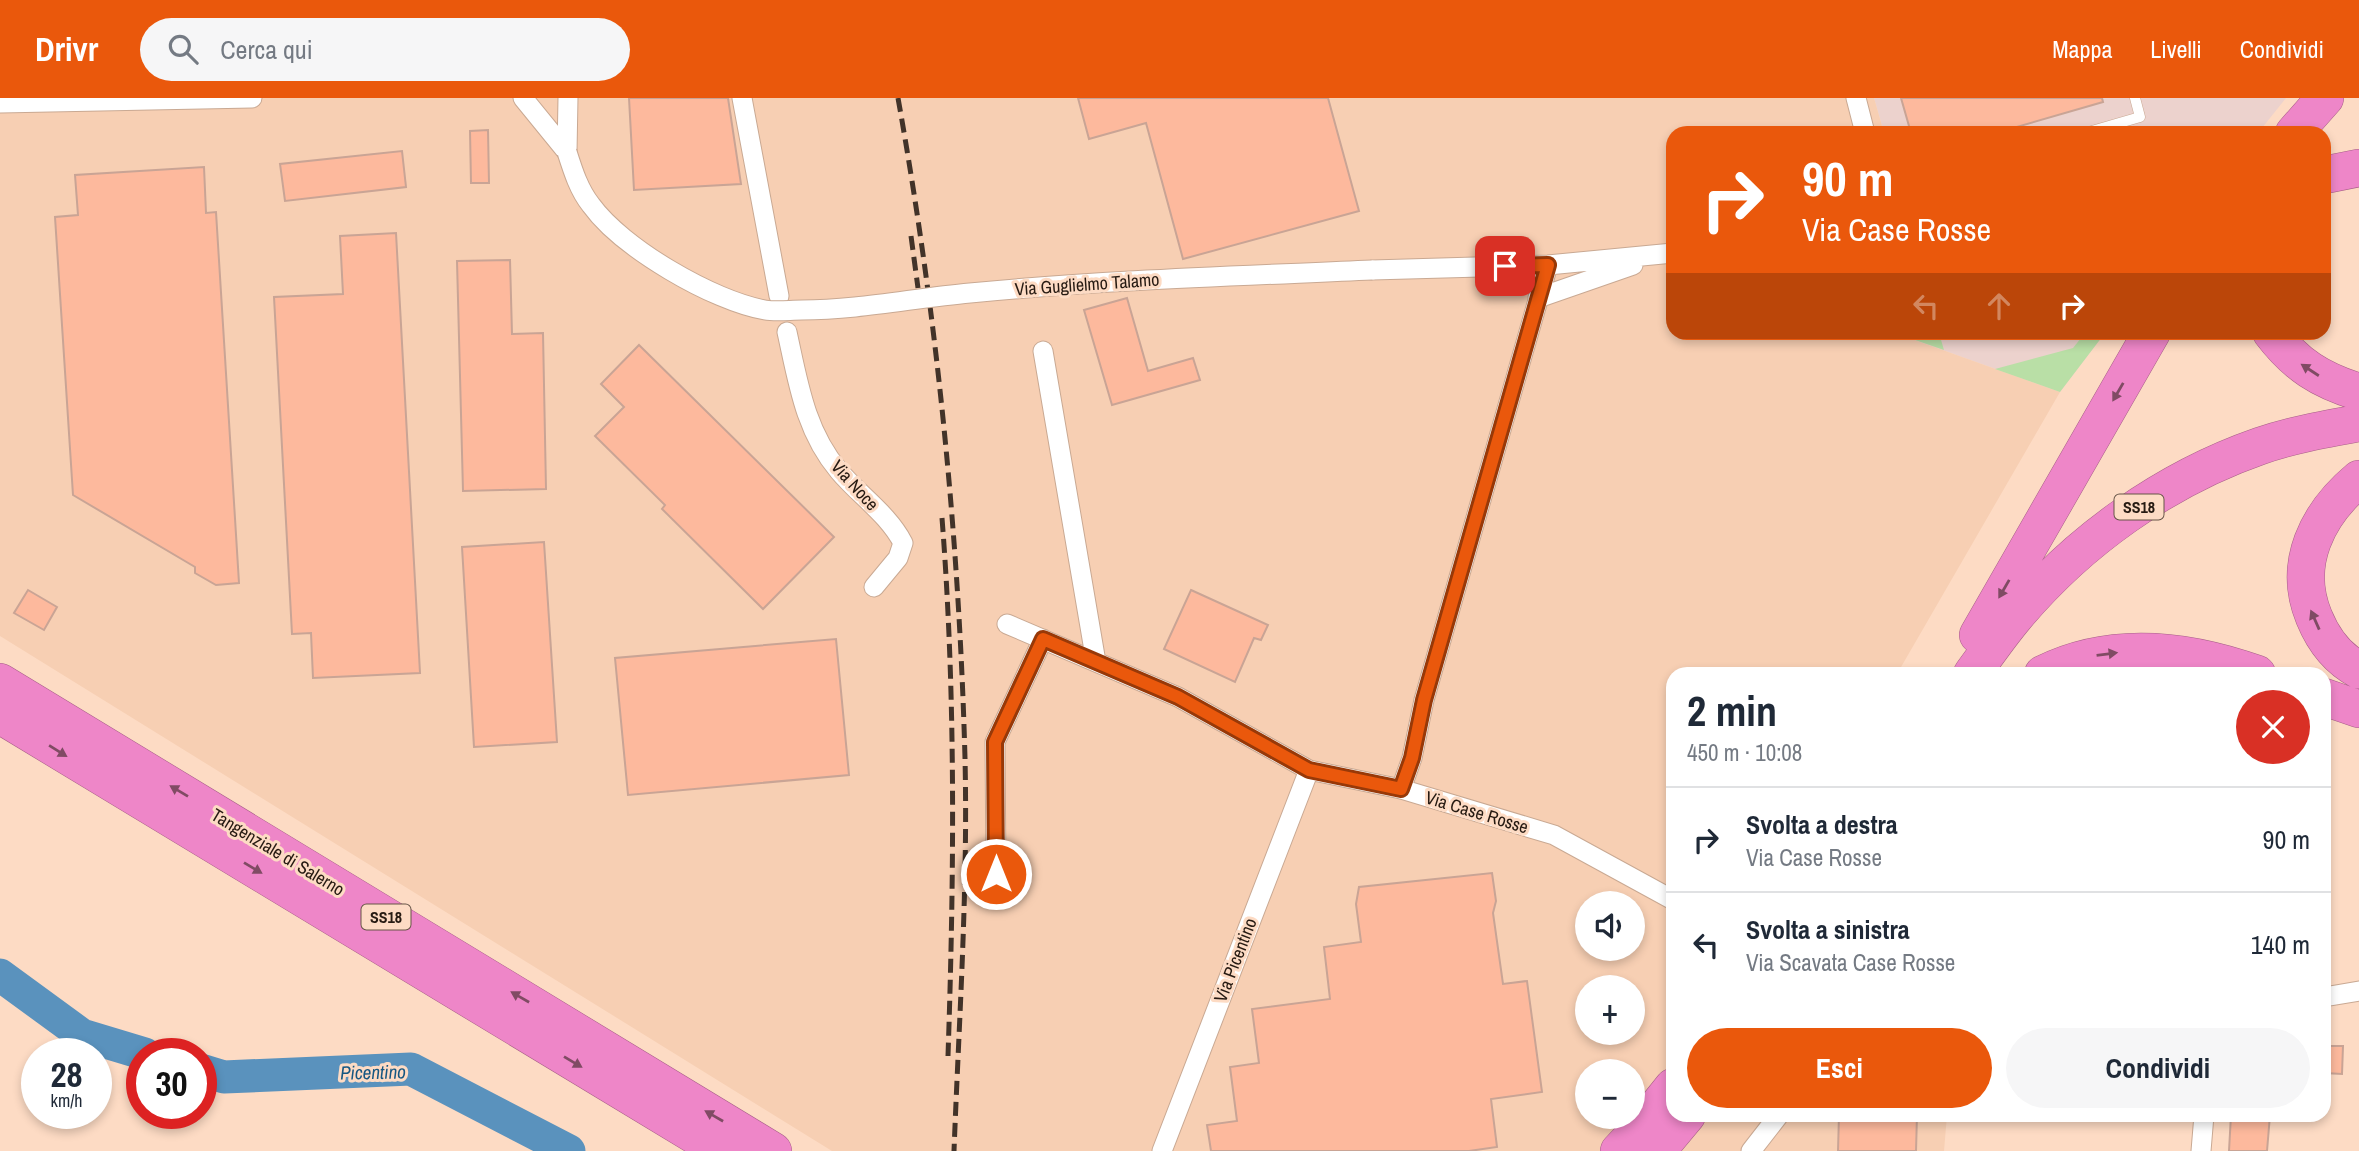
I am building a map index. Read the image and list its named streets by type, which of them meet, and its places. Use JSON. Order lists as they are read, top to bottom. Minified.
{"streets":{"highway":["SS18","Tangenziale di Salerno"],"street":["Via Guglielmo Talamo","Via Noce","Via Case Rosse","Via Picentino"]},"crossings":[["Via Case Rosse","Via Picentino"]],"water":["Picentino"],"page":{"header":"Drivr","search":"Cerca qui","nav":["Mappa","Livelli","Condividi"],"turn":["90 m","Via Case Rosse"],"heading":["2 min","450 m · 10:08"],"list":[{"name":"Svolta a destra","note":"Via Case Rosse","value":"90 m"},{"name":"Svolta a sinistra","note":"Via Scavata Case Rosse","value":"140 m"}],"map_buttons":["+","−"],"buttons":["Esci","Condividi"],"speed":"28 km/h","limit":"30"}}
